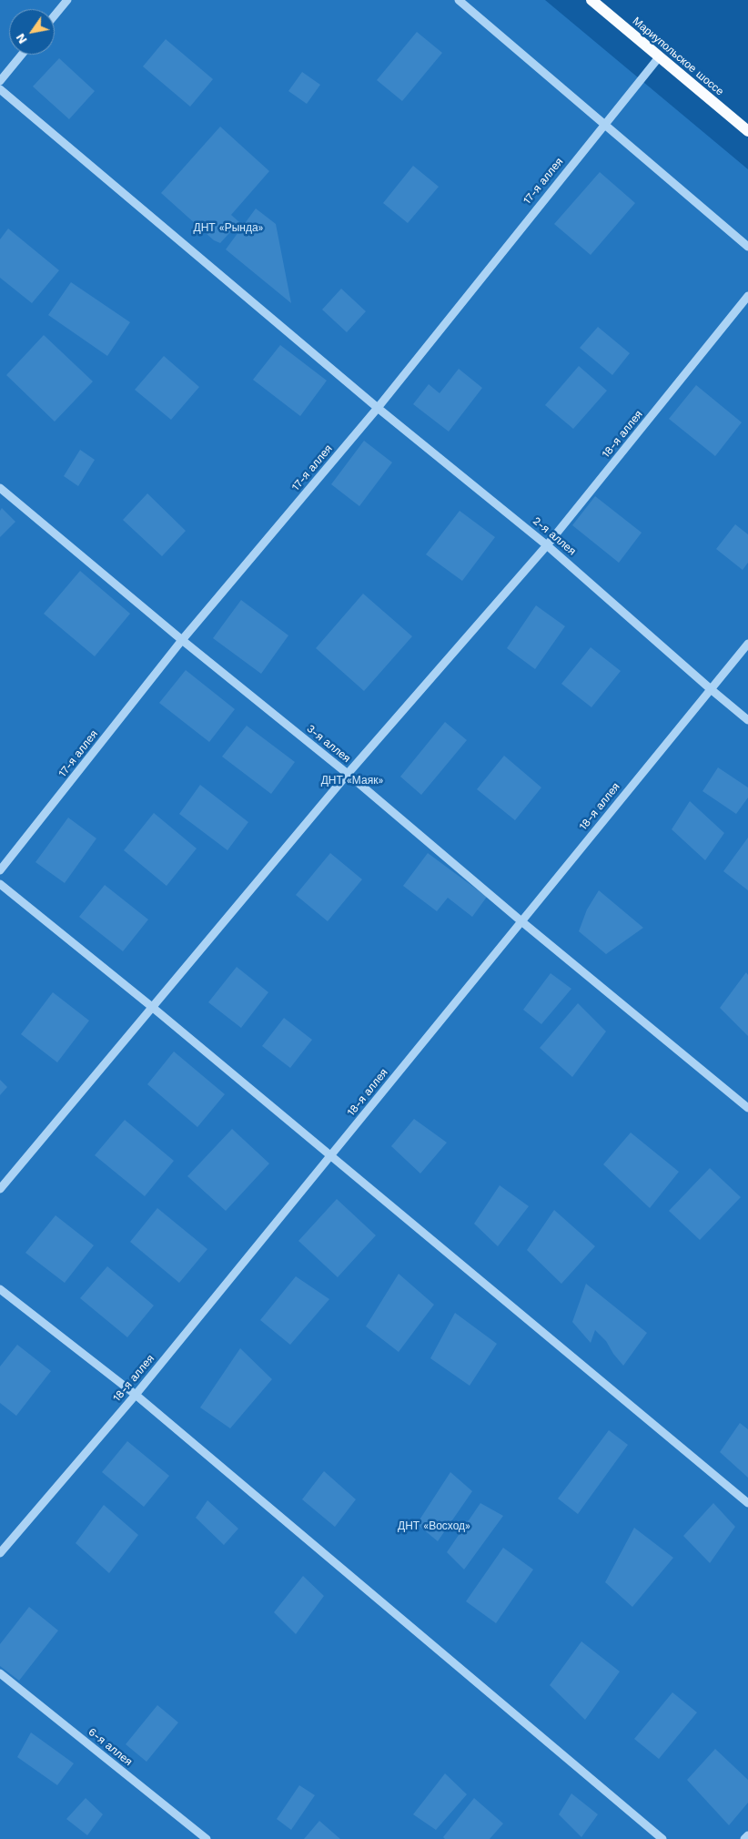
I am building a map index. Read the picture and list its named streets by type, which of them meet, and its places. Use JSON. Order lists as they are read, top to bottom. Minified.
{"streets":{"main road":["Мариупольское шоссе"],"street":["17-я аллея","18-я аллея","2-я аллея","3-я аллея","6-я аллея"]},"crossings":[["Мариупольское шоссе","17-я аллея"],["17-я аллея","2-я аллея"],["17-я аллея","3-я аллея"],["18-я аллея","2-я аллея"],["18-я аллея","3-я аллея"]],"parks":["ДНТ «Рында»","ДНТ «Маяк»","ДНТ «Восход»"],"north":"bottom left"}
